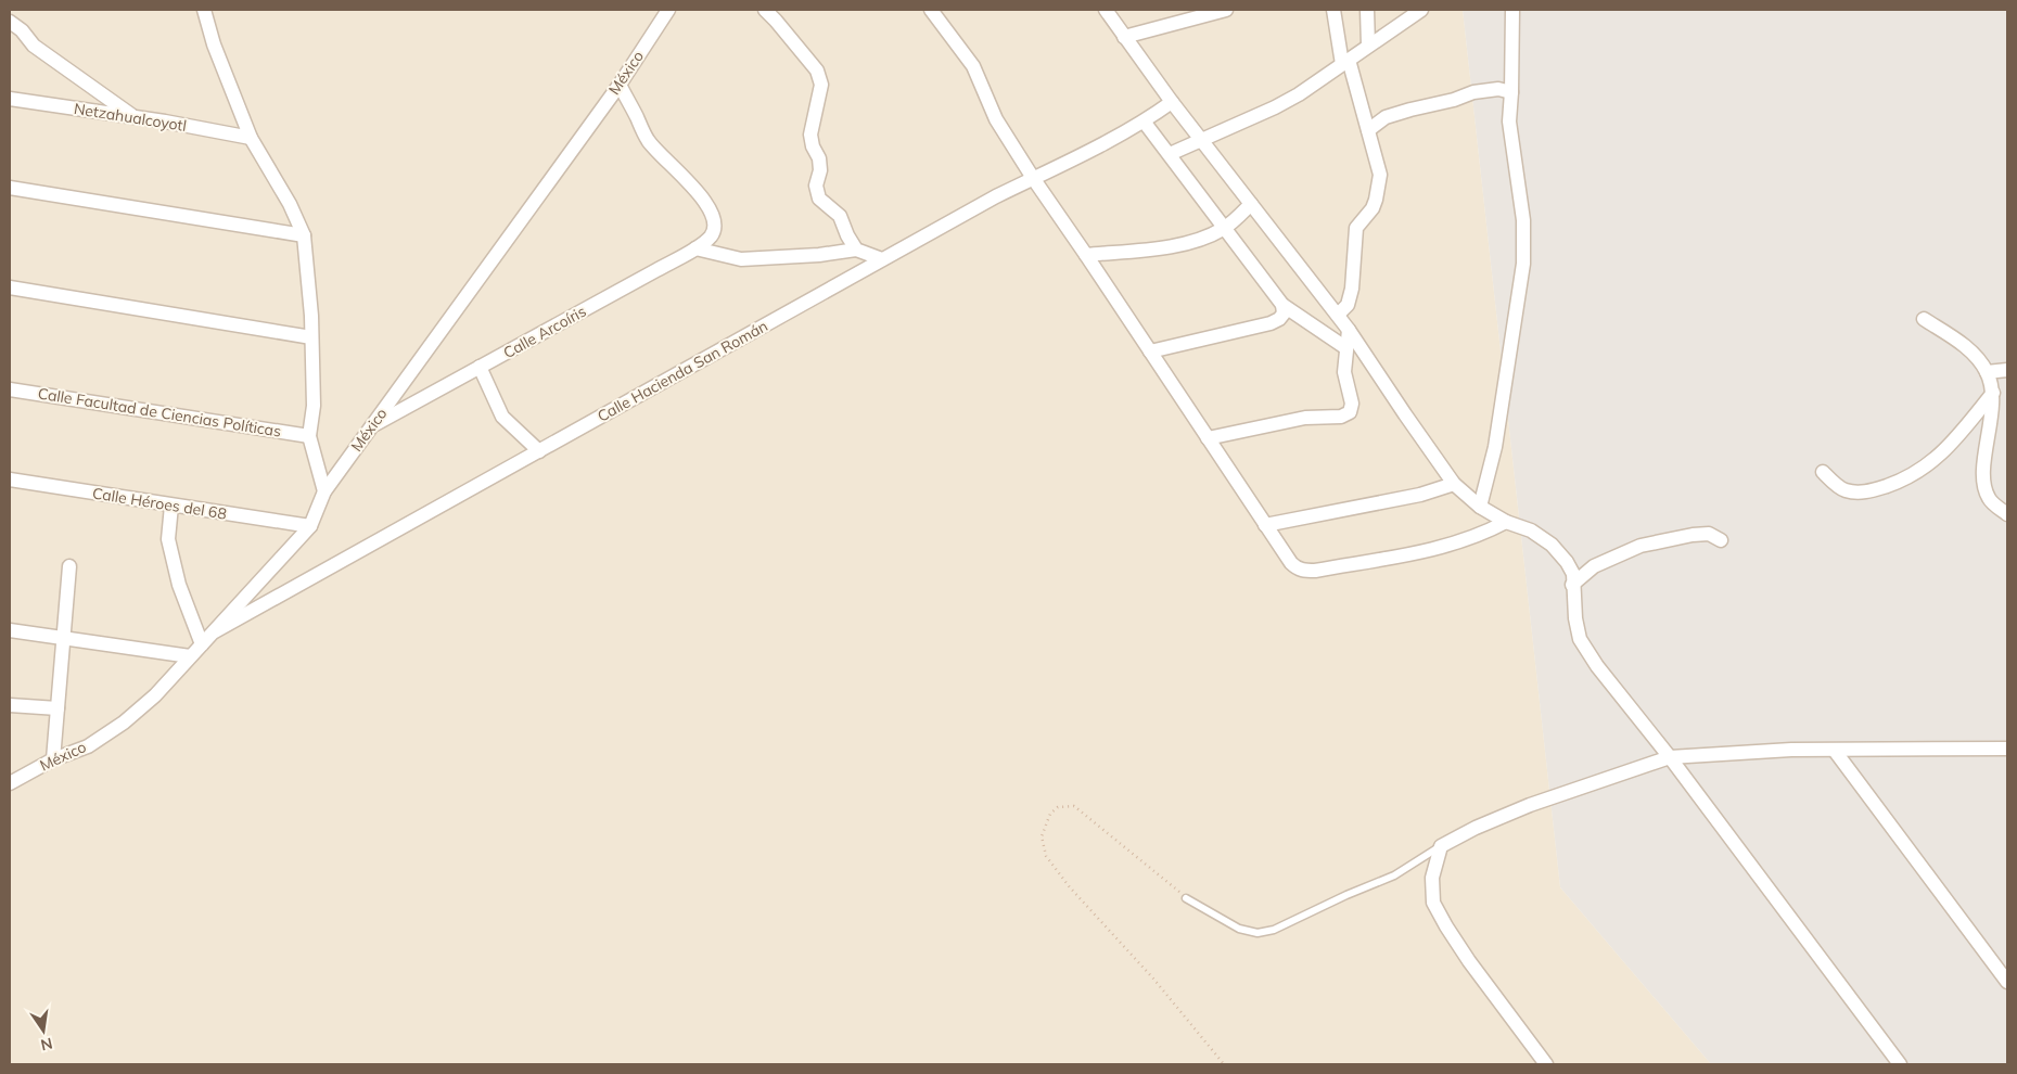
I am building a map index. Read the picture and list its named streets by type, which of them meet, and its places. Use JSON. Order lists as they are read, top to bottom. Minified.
{"streets":{"street":["México","Netzahualcoyotl","Calle Arcoíris","Calle Hacienda San Román","Calle Facultad de Ciencias Políticas","Calle Héroes del 68"]},"crossings":[["México","Calle Arcoíris"],["México","Calle Hacienda San Román"],["México","Calle Héroes del 68"]],"north":"bottom"}
